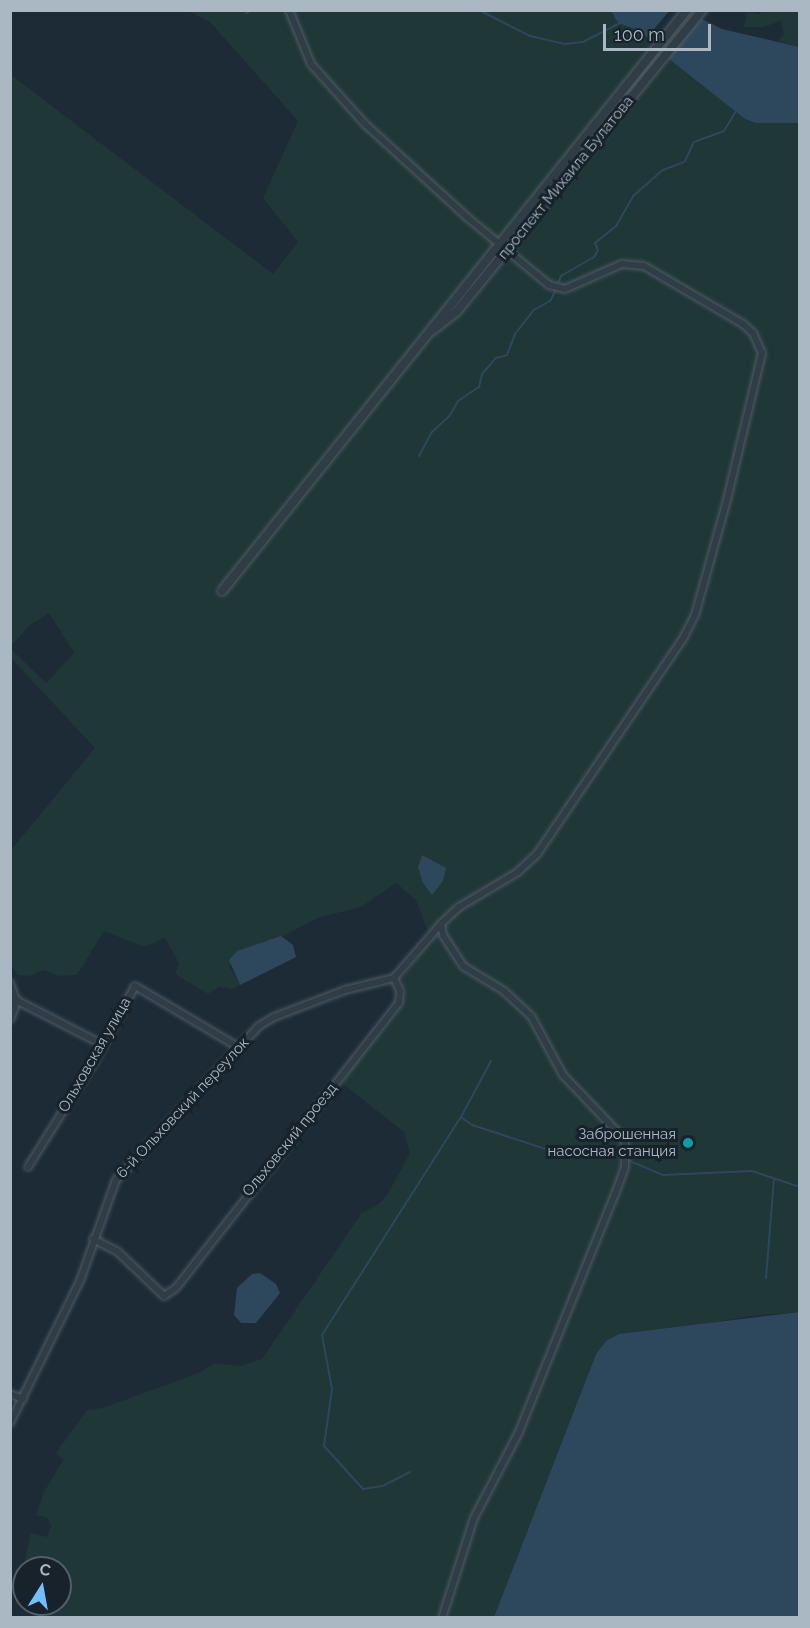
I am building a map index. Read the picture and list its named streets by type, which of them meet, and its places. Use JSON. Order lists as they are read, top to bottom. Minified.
{"streets":{"street":["проспект Михаила Булатова","Ольховская улица","6-й Ольховский переулок","Ольховский проезд"]},"crossings":[["Ольховская улица","6-й Ольховский переулок"],["6-й Ольховский переулок","Ольховский проезд"]],"places":["Заброшенная насосная станция"],"scale_bar":"100 m","north":"top"}
